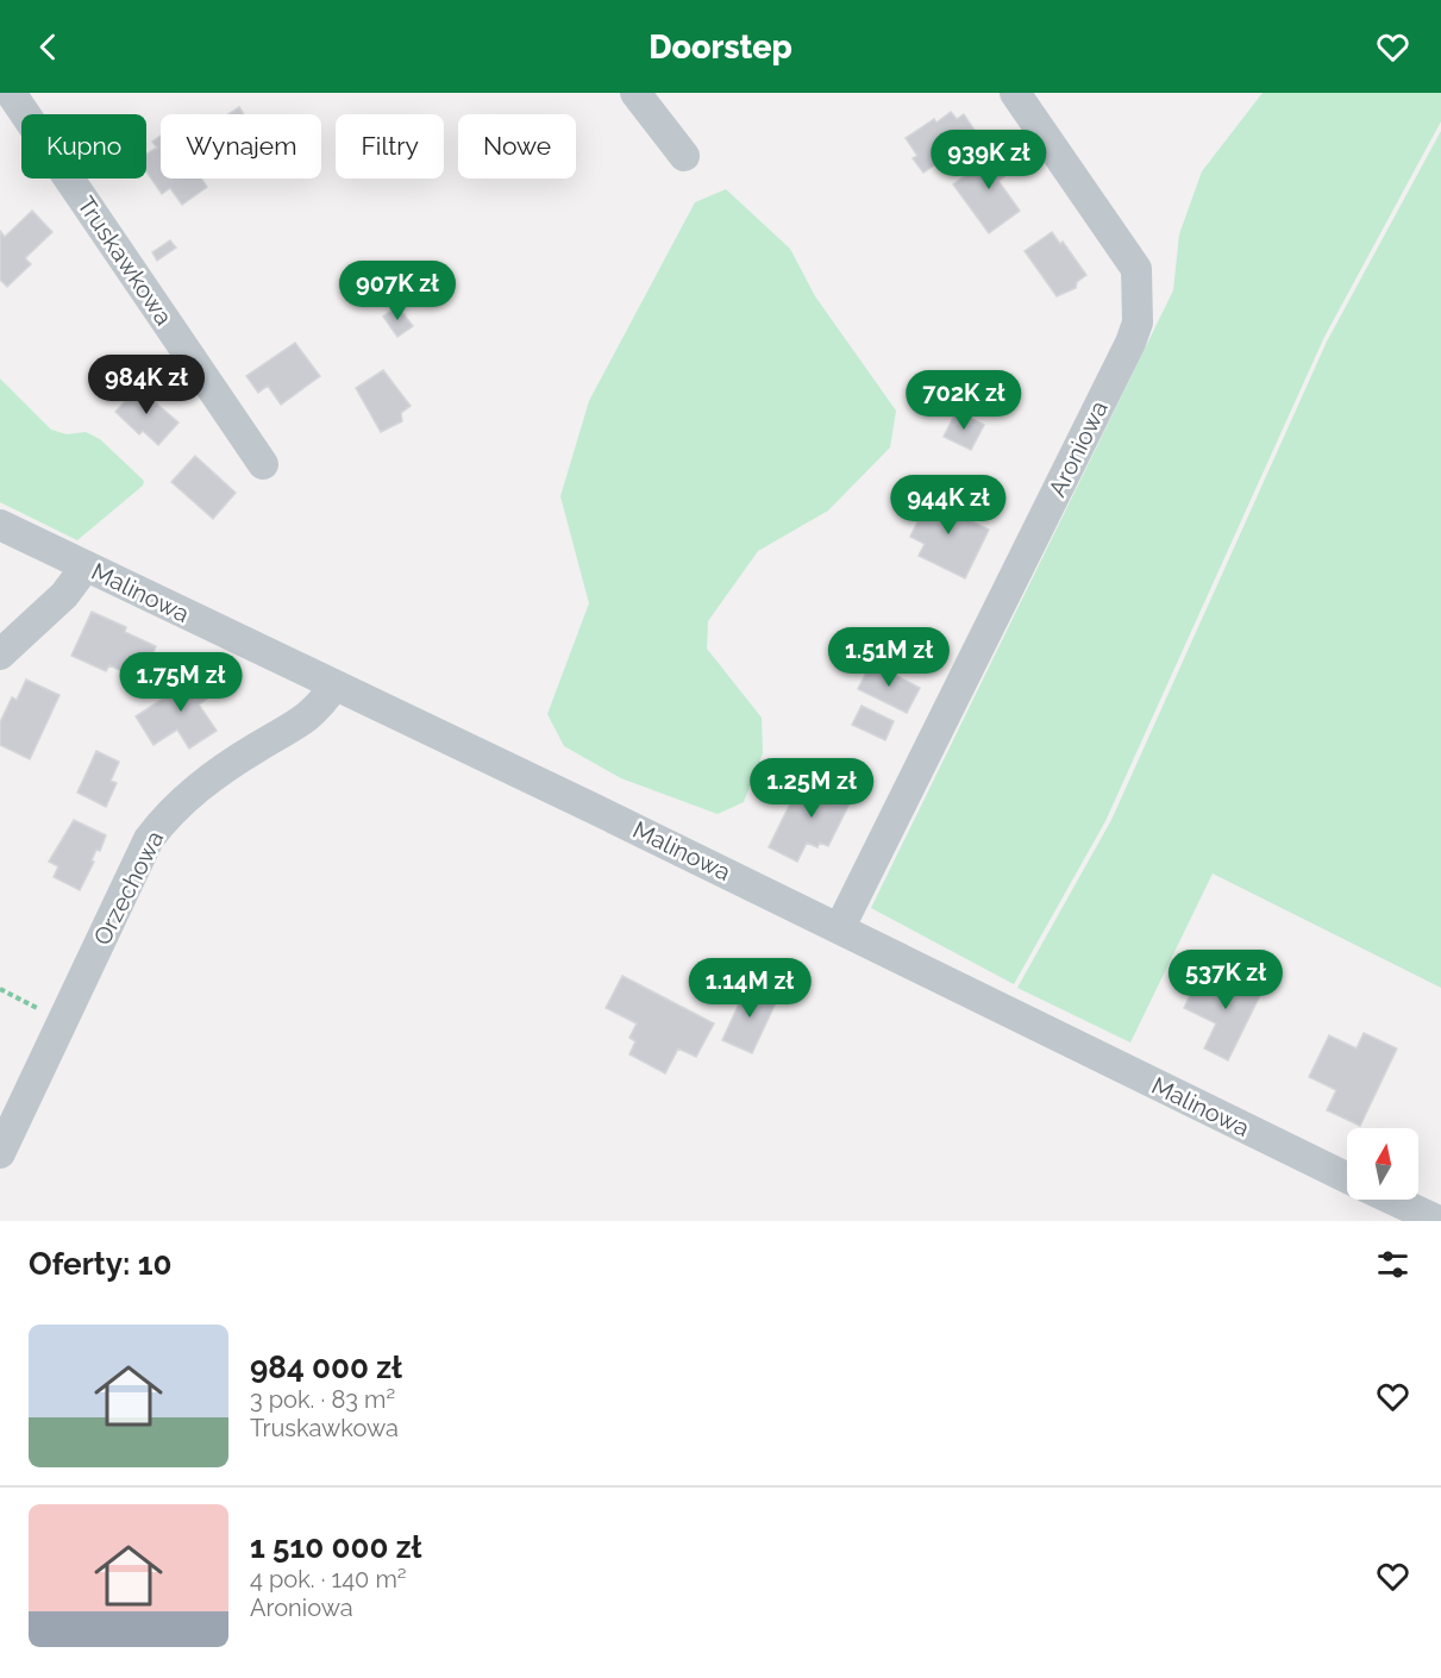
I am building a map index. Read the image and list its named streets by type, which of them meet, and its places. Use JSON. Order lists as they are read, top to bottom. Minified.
{"streets":{"street":["Truskawkowa","Aroniowa","Malinowa","Orzechowa"]},"crossings":[["Aroniowa","Malinowa"],["Malinowa","Orzechowa"]],"north":"top","page":{"header":"Doorstep","chip":["Kupno","Wynajem","Filtry","Nowe"],"price":["939K zł","907K zł","984K zł","702K zł","944K zł","1.51M zł","1.75M zł","1.25M zł","537K zł","1.14M zł"],"heading":"Oferty: 10","list":[{"name":"984 000 zł","note":"3 pok. · 83 m² · Truskawkowa"},{"name":"1 510 000 zł","note":"4 pok. · 140 m² · Aroniowa"}]}}
